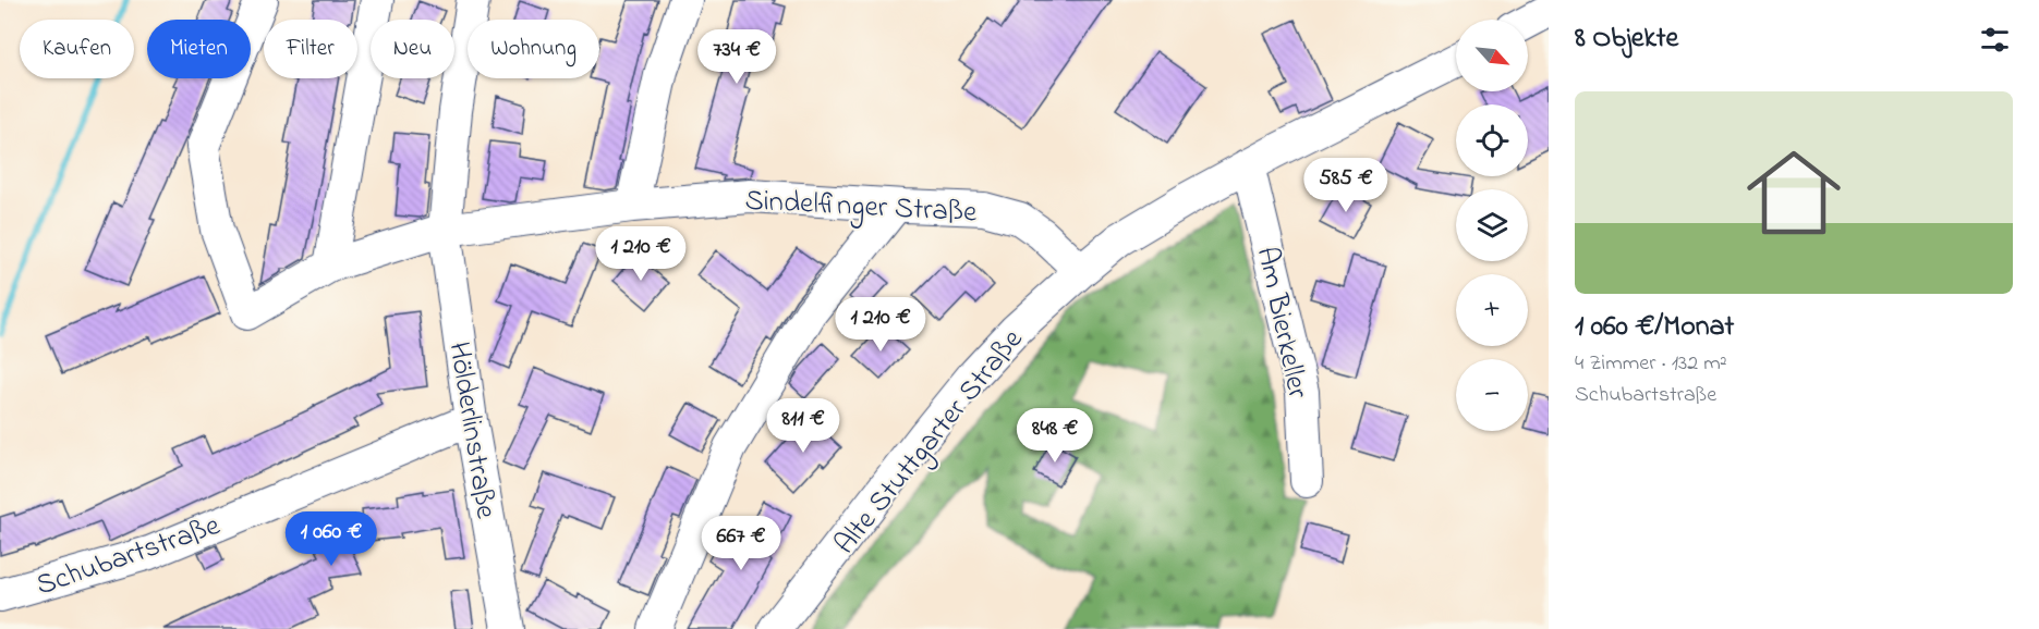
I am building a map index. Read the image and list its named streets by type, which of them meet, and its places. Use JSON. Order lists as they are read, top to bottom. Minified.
{"streets":{"street":["Sindelfinger Straße","Am Bierkeller","Hölderlinstraße","Alte Stuttgarter Straße","Schubartstraße"]},"crossings":[["Sindelfinger Straße","Hölderlinstraße"],["Sindelfinger Straße","Alte Stuttgarter Straße"],["Am Bierkeller","Alte Stuttgarter Straße"],["Hölderlinstraße","Schubartstraße"]],"north":"bottom right","page":{"heading":"8 Objekte","map_buttons":["+","−"],"chip":["Kaufen","Mieten","Filter","Neu","Wohnung"],"price":["734 €","585 €","1 210 €","1 210 €","811 €","848 €","1 060 €","667 €"],"list":[{"name":"1 060 €/Monat","note":"4 Zimmer · 132 m² · Schubartstraße"}]}}
